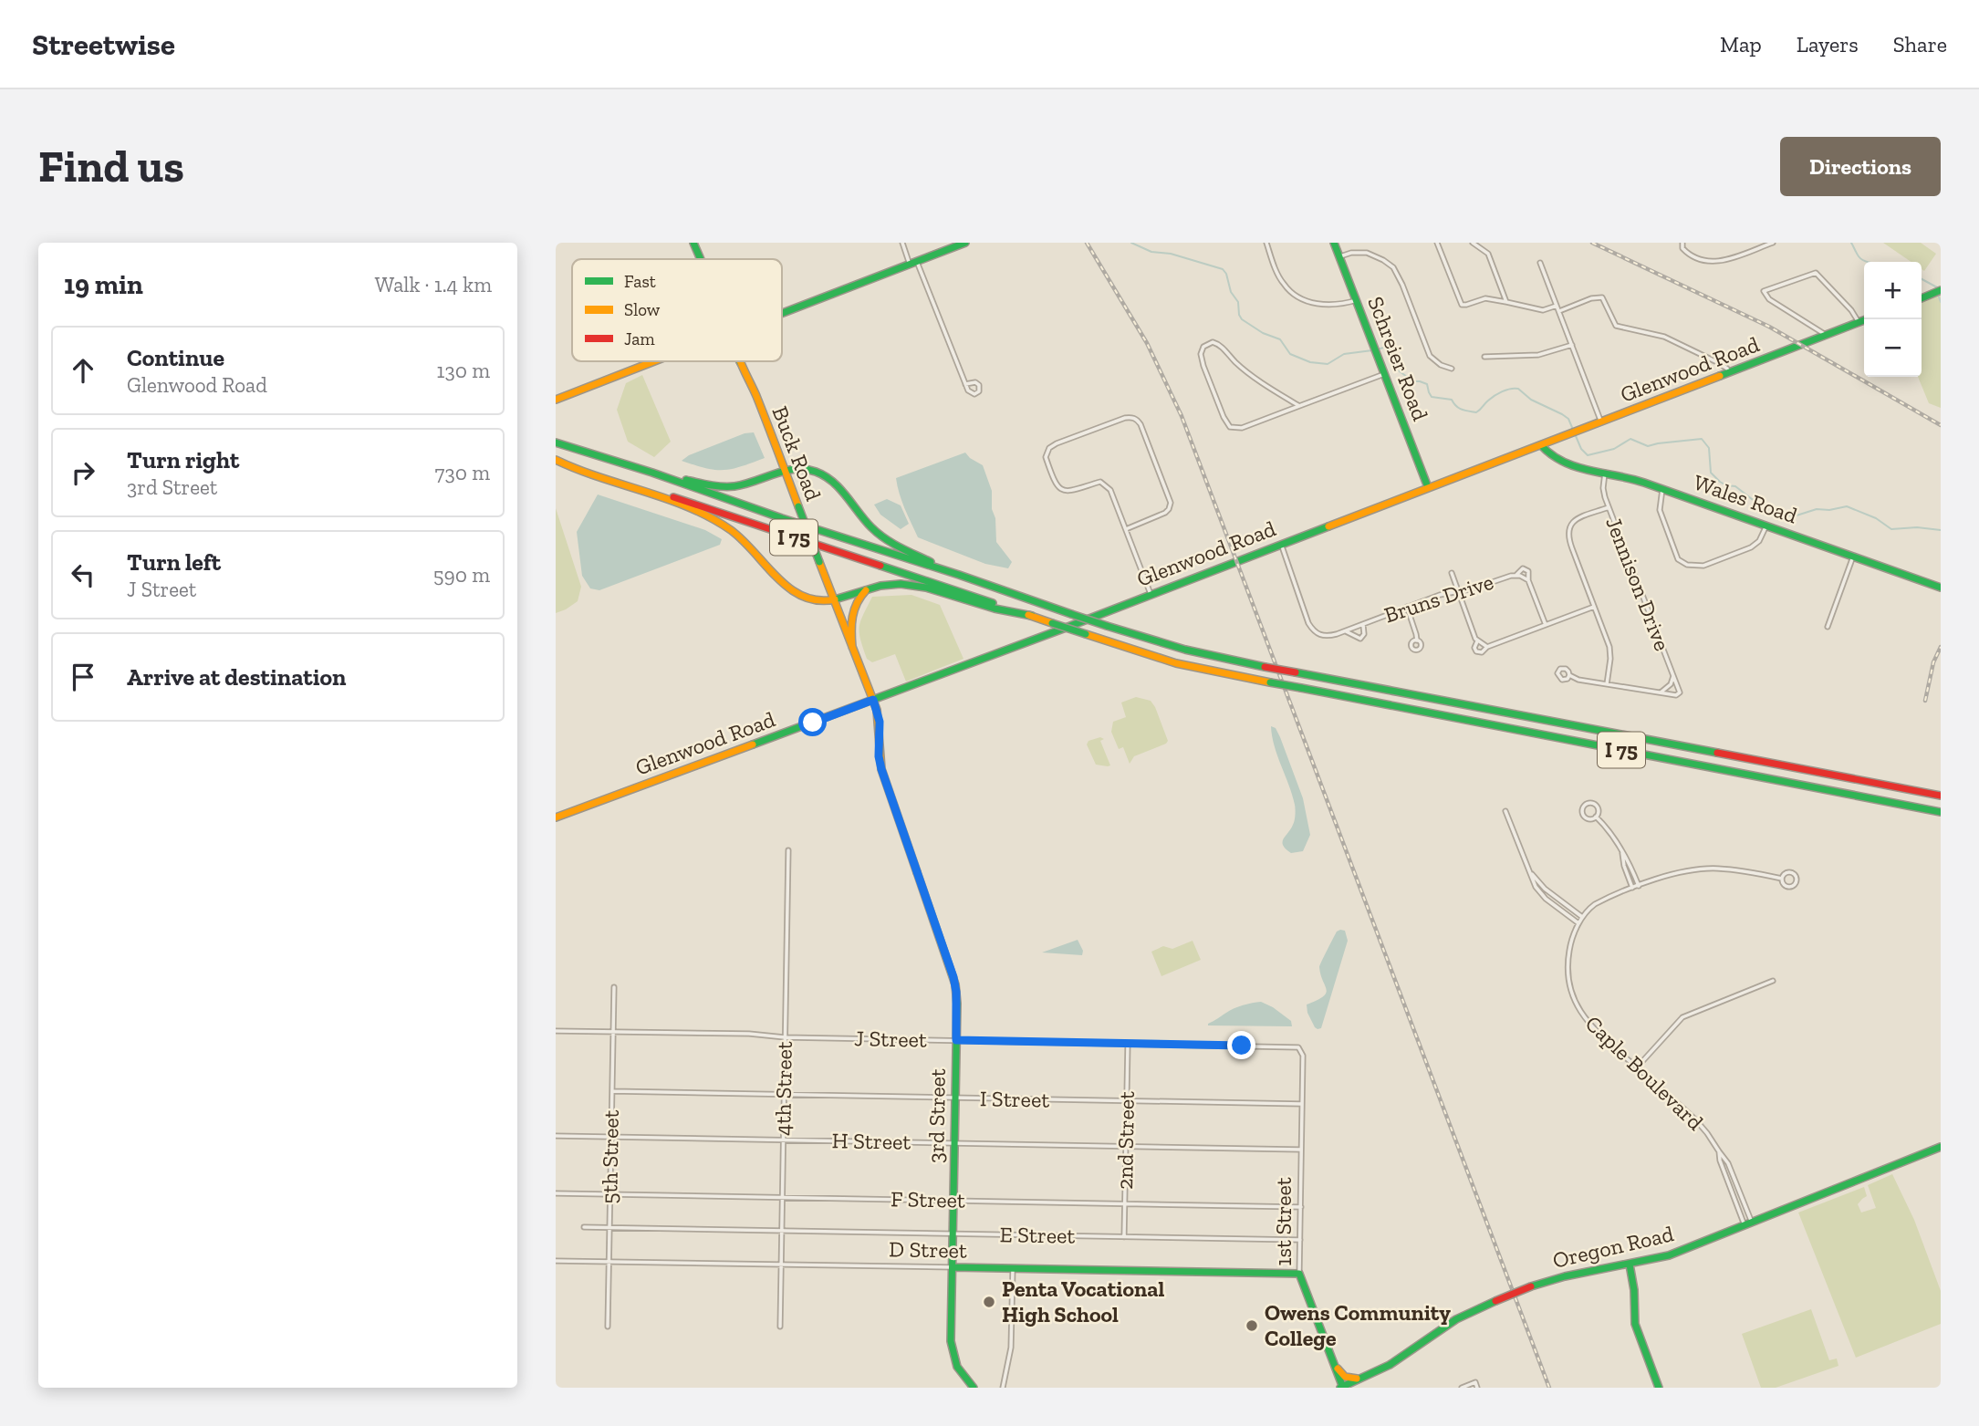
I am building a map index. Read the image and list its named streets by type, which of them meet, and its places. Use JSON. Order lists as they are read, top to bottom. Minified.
{"streets":{"main road":["Schreier Road","Glenwood Road","Buck Road","Wales Road","I 75","3rd Street","1st Street","Oregon Road","D Street"],"street":["Jennison Drive","Bruns Drive","J Street","Caple Boulevard","4th Street","I Street","2nd Street","H Street","5th Street","F Street","E Street"]},"crossings":[["Schreier Road","Glenwood Road"],["Glenwood Road","Buck Road"],["Glenwood Road","Wales Road"],["Glenwood Road","Bruns Drive"],["Glenwood Road","3rd Street"],["Buck Road","3rd Street"],["Wales Road","Jennison Drive"],["J Street","4th Street"],["J Street","3rd Street"],["J Street","2nd Street"],["J Street","5th Street"],["J Street","1st Street"],["Caple Boulevard","Oregon Road"],["4th Street","I Street"],["4th Street","H Street"],["4th Street","F Street"],["4th Street","E Street"],["4th Street","D Street"],["I Street","3rd Street"],["I Street","2nd Street"],["I Street","5th Street"],["I Street","1st Street"],["3rd Street","H Street"],["3rd Street","F Street"],["3rd Street","E Street"],["3rd Street","D Street"],["2nd Street","H Street"],["2nd Street","F Street"],["2nd Street","E Street"],["H Street","5th Street"],["H Street","1st Street"],["5th Street","F Street"],["5th Street","E Street"],["5th Street","D Street"],["F Street","1st Street"],["1st Street","E Street"],["1st Street","Oregon Road"],["1st Street","D Street"]],"places":["Penta Vocational High School","Owens Community College"],"legend":["Fast","Slow","Jam"],"page":{"header":"Streetwise","nav":["Map","Layers","Share"],"buttons":"Directions","title":"Find us","heading":["19 min","Walk · 1.4 km"],"map_buttons":["+","−"],"list":[["Continue","Glenwood Road","130 m"],["Turn right","3rd Street","730 m"],["Turn left","J Street","590 m"],"Arrive at destination"]}}
